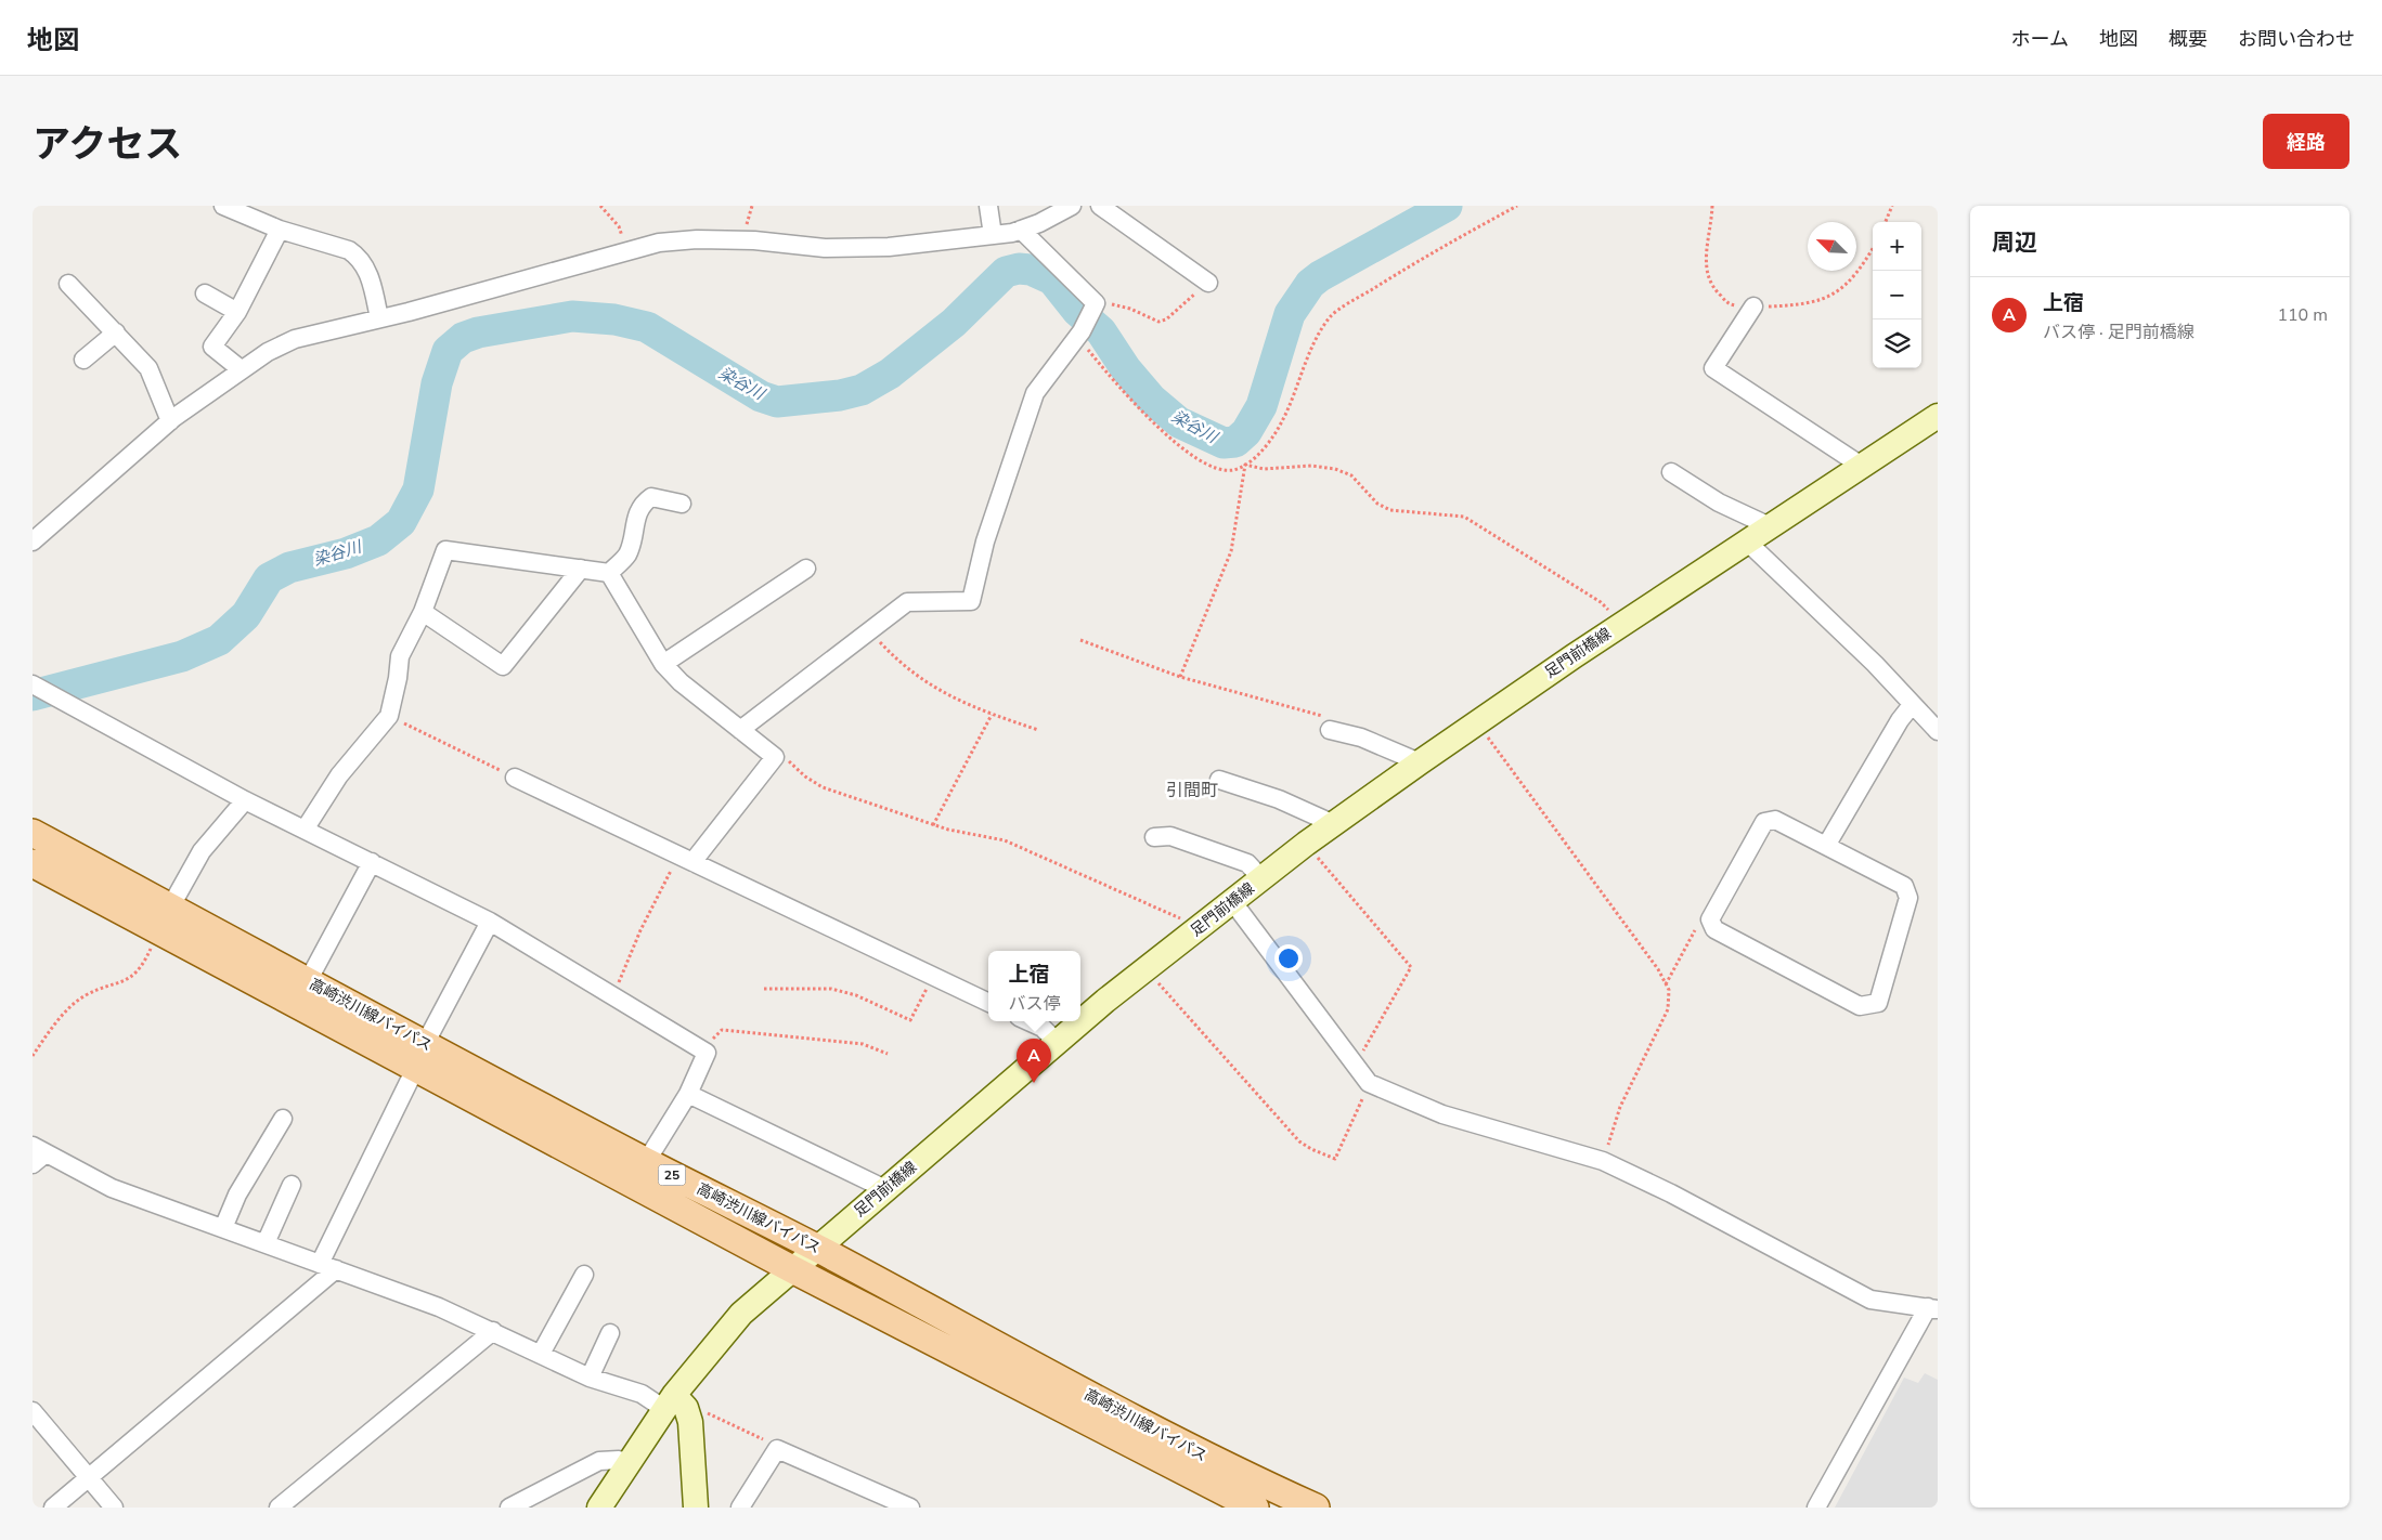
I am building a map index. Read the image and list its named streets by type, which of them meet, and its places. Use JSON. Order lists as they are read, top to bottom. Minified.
{"streets":{"main road":["足門前橋線","高崎渋川線バイパス","25"]},"crossings":[["足門前橋線","高崎渋川線バイパス"]],"districts":["引間町"],"water":["染谷川"],"north":"top left","page":{"header":"地図","nav":["ホーム","地図","概要","お問い合わせ"],"title":"アクセス","buttons":"経路","heading":"周辺","map_buttons":["+","−"],"list":[{"mark":"A","name":"上宿","note":"バス停 · 足門前橋線","value":"110 m"}],"popup":["上宿","バス停"],"pins":"A"}}
